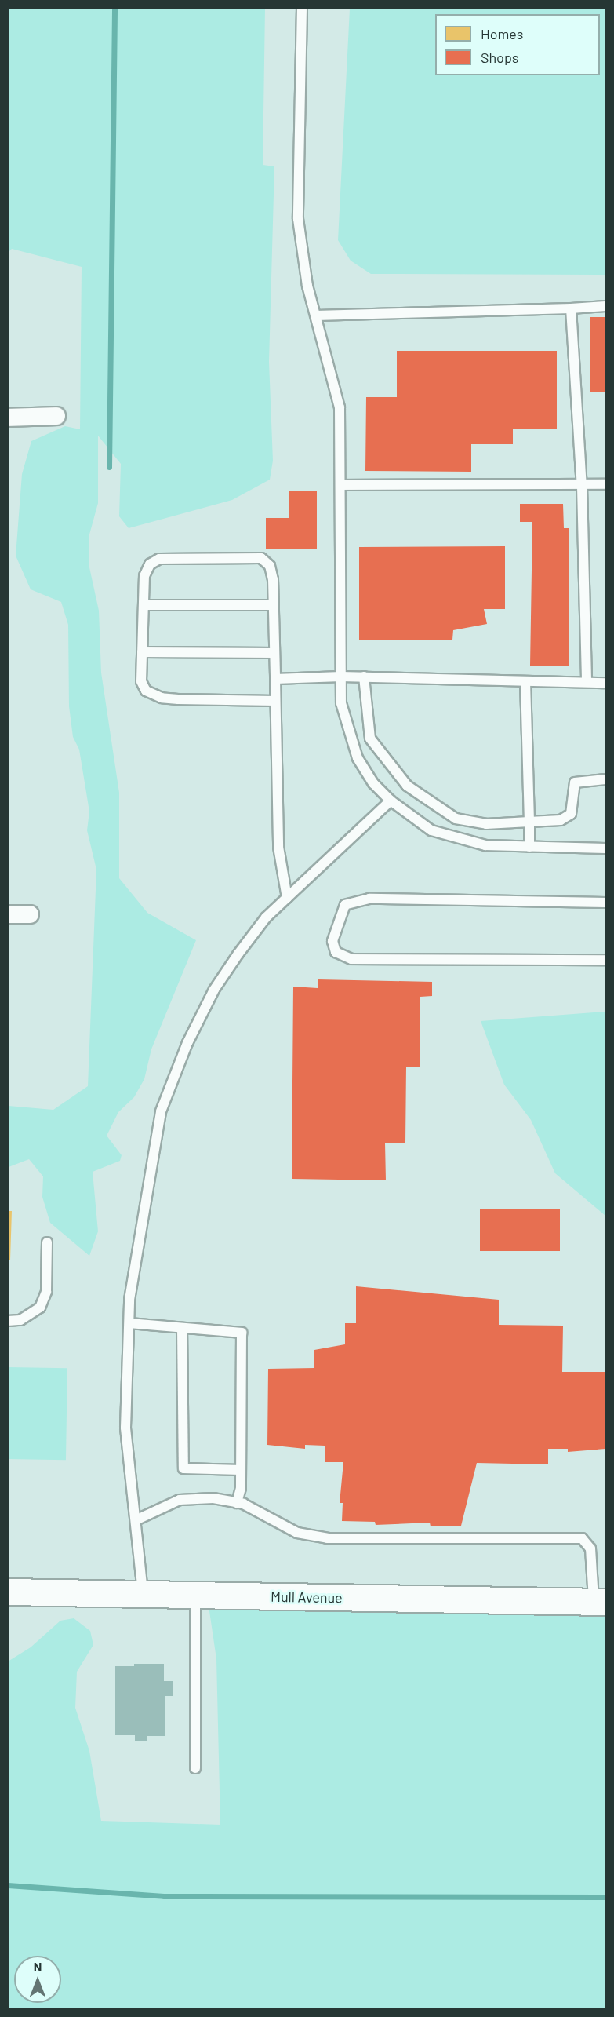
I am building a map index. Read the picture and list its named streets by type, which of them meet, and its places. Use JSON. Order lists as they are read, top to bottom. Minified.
{"streets":{"street":["Mull Avenue"]},"legend":["Homes","Shops"],"north":"top"}
